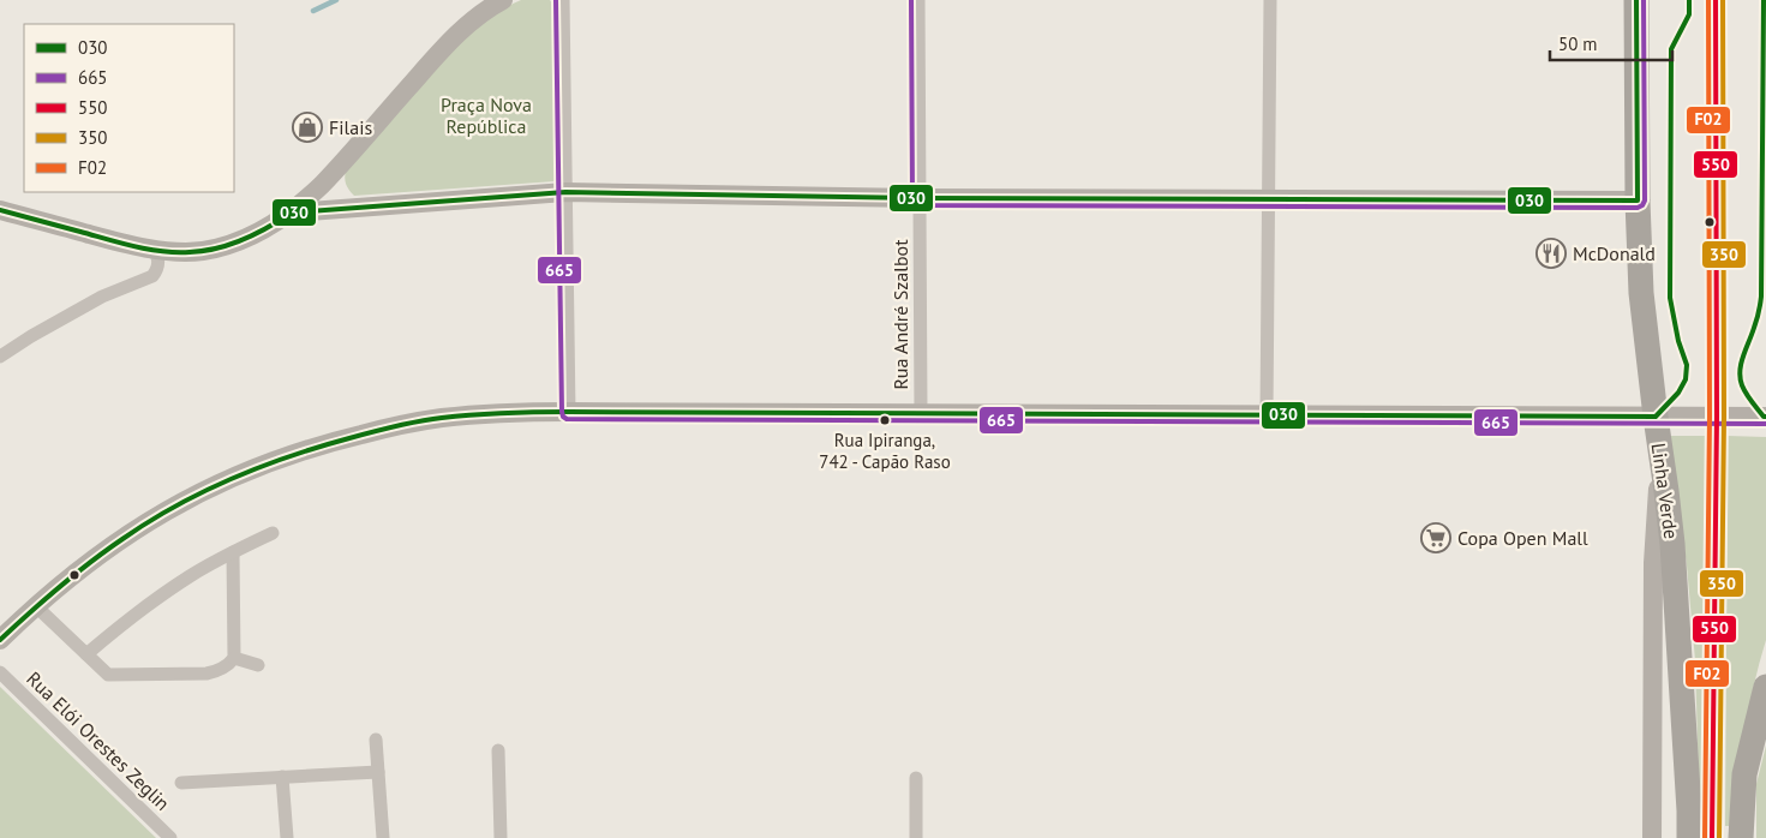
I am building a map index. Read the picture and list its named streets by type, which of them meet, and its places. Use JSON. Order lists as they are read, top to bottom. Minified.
{"streets":{"highway":["Linha Verde"],"street":["Rua André Szalbot","Rua Elói Orestes Zeglin"]},"parks":["Praça Nova República"],"places":{"shop":["Filais"],"restaurant":["McDonald"],"other":["Rua Ipiranga, 742 - Capão Raso"],"supermarket":["Copa Open Mall"]},"lines":["transit line 030","transit line 665","transit line 550","transit line 350","transit line F02"],"legend":["030","665","550","350","F02"],"scale_bar":"50 m"}
